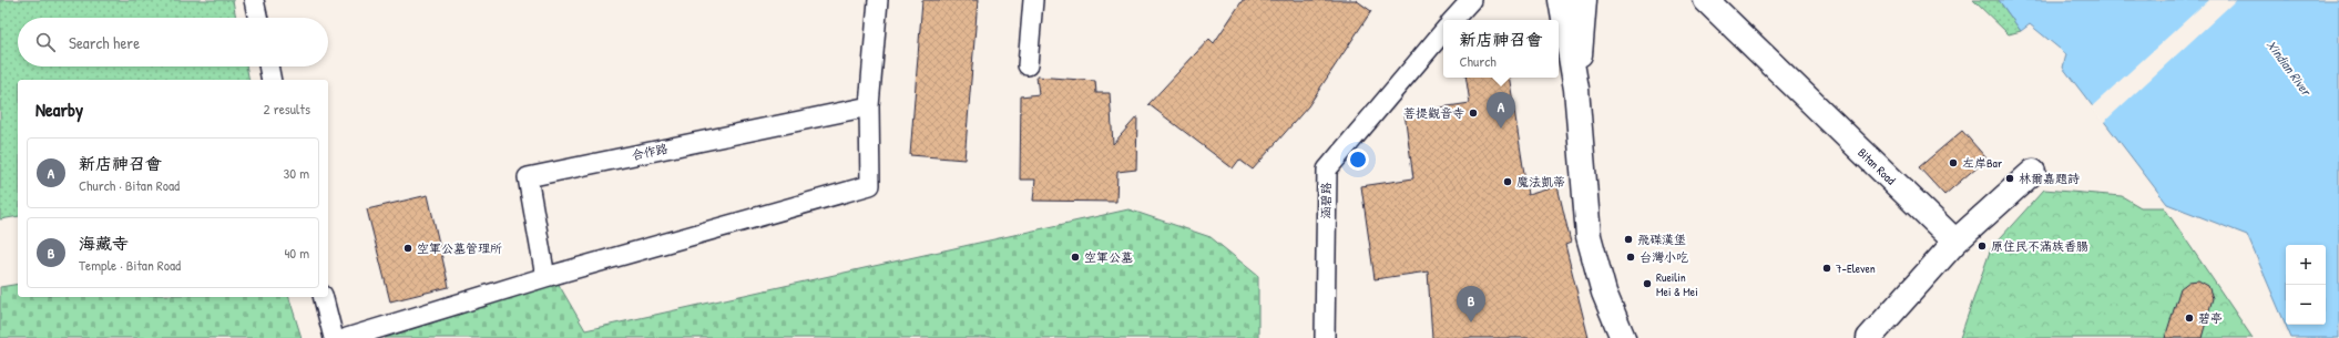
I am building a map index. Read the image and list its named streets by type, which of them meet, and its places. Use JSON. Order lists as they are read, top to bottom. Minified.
{"streets":{"street":["Bitan Road"],"lane":["合作路","涵碧路"]},"water":["Xindian River"],"places":["菩提觀音寺","左岸Bar","林爾嘉題詩","魔法凱蒂","飛碟漢堡","原住民不滿族香腸","空軍公墓管理所","空軍公墓","台灣小吃","7-Eleven","Rueilin Mei & Mei","碧亭"],"page":{"search":"Search here","popup":["新店神召會","Church"],"heading":["Nearby","2 results"],"pins":["A","B"],"list":[{"mark":"A","name":"新店神召會","note":"Church · Bitan Road","value":"30 m"},{"mark":"B","name":"海藏寺","note":"Temple · Bitan Road","value":"40 m"}],"map_buttons":["+","−"]}}
